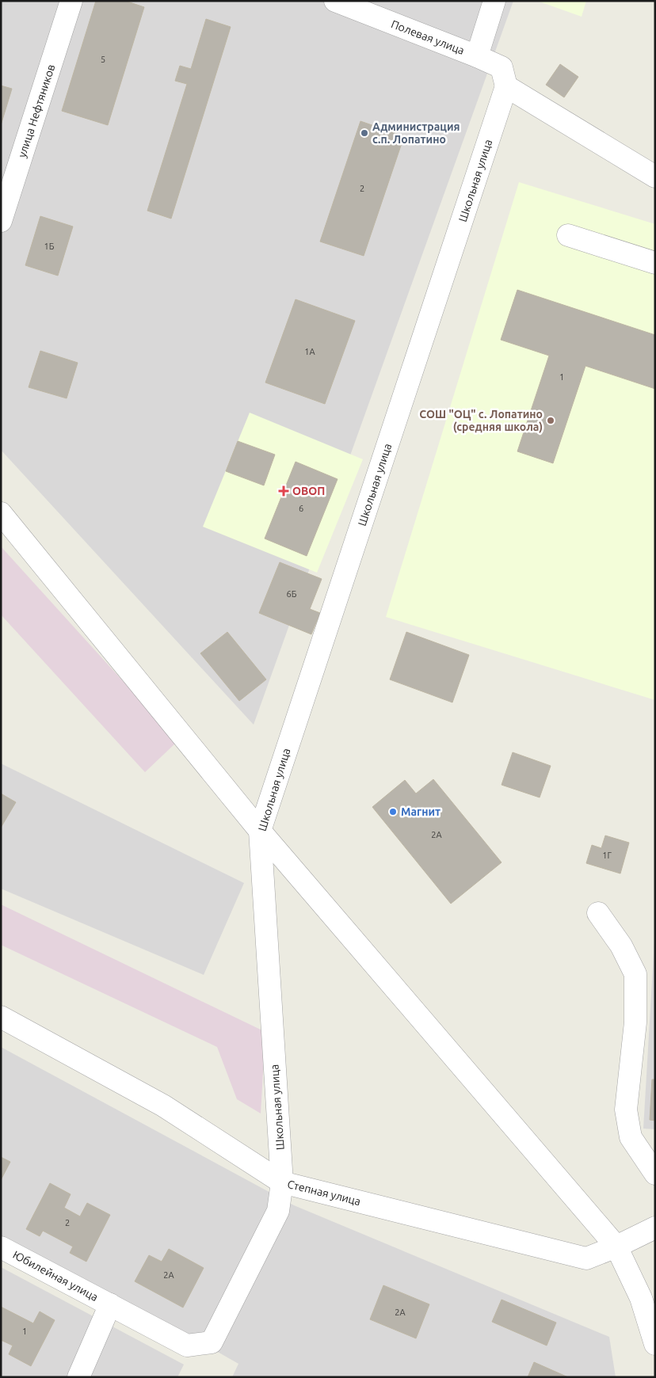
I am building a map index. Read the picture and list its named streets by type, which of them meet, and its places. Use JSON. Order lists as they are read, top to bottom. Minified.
{"streets":{"street":["Полевая улица","улица Нефтяников","Школьная улица","Степная улица","Юбилейная улица"]},"crossings":[["Полевая улица","Школьная улица"],["Школьная улица","Степная улица"],["Школьная улица","Юбилейная улица"]],"places":{"other":["Администрация с.п. Лопатино","СОШ \"ОЦ\" с. Лопатино (средняя школа)","Магнит"],"health":["ОВОП"]},"house_numbers":["5","2","1Б","1А","1","6","6Б","2А","1Г","2","2А","2А","1"]}
